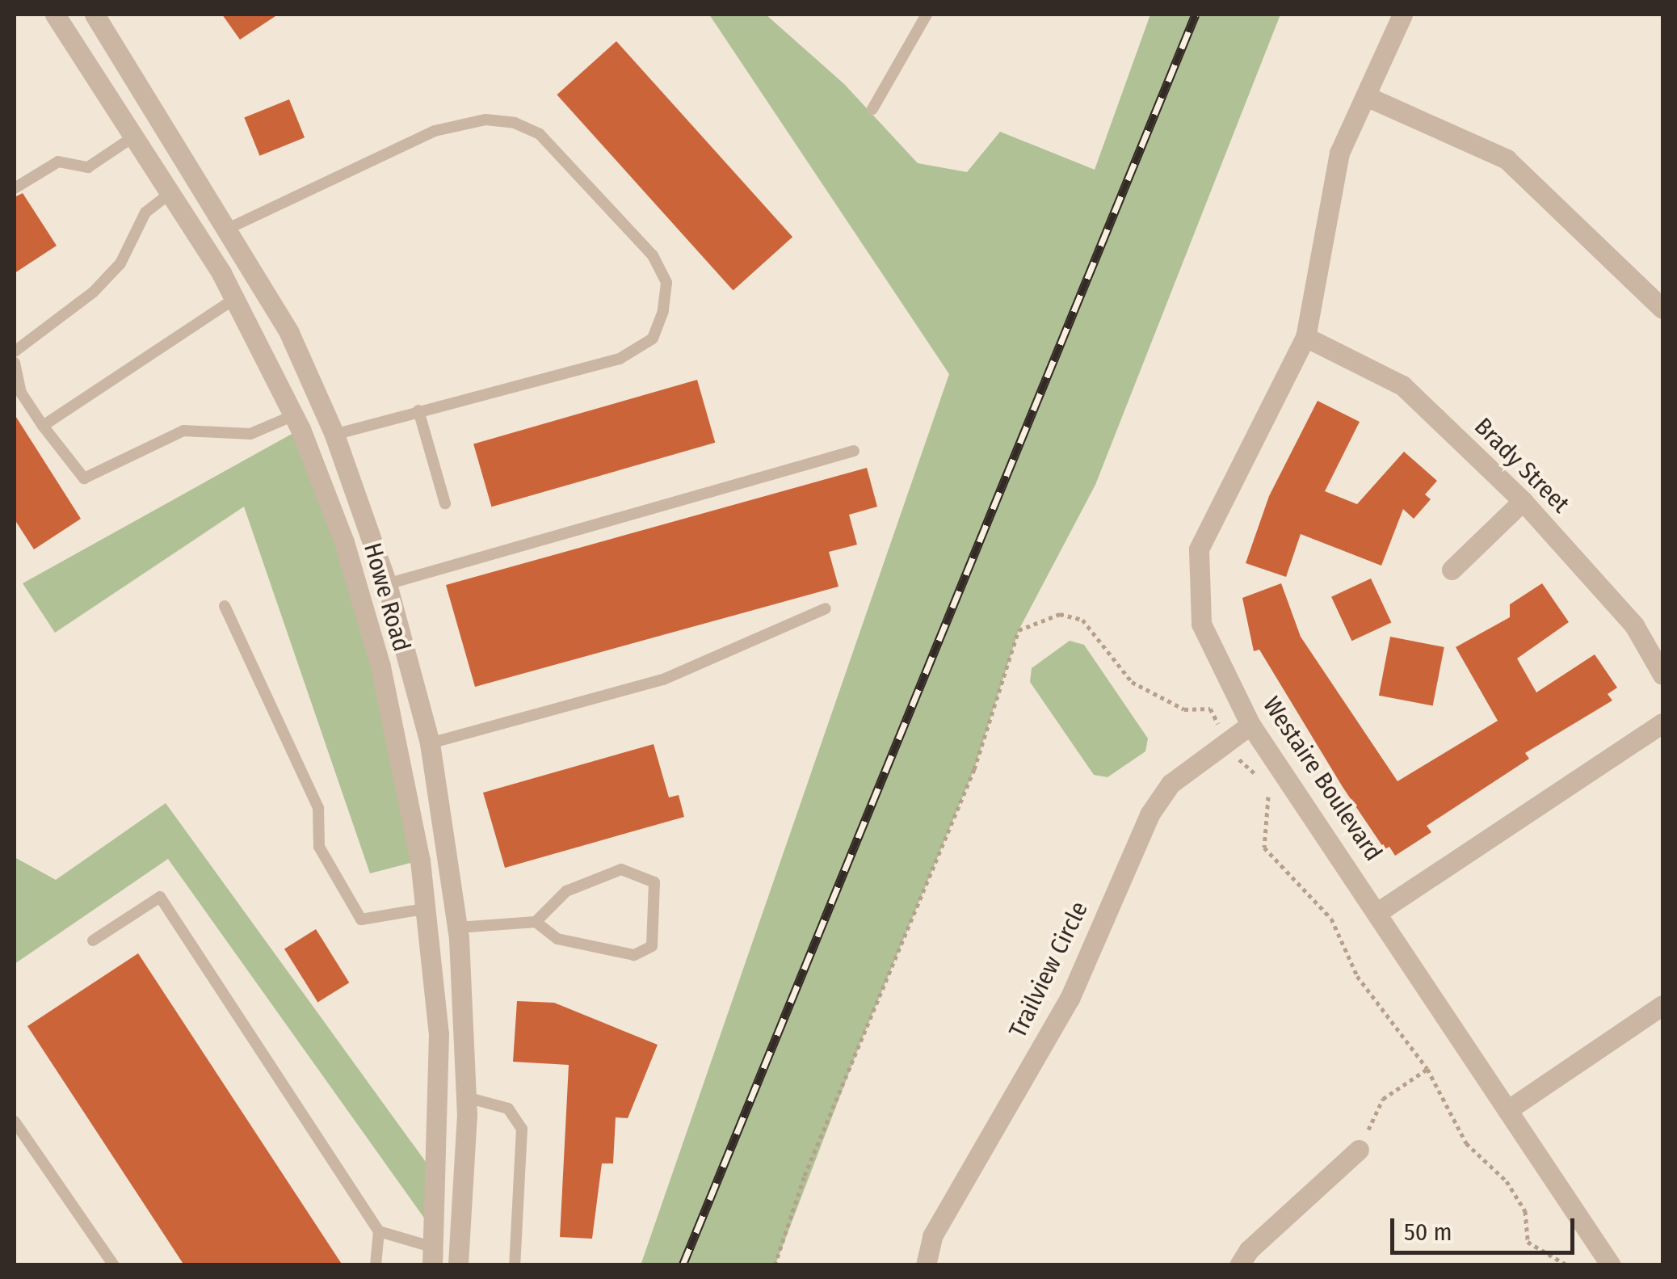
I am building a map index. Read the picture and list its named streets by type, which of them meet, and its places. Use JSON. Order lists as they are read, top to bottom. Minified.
{"streets":{"street":["Brady Street","Howe Road","Westaire Boulevard","Trailview Circle"]},"crossings":[["Brady Street","Westaire Boulevard"],["Westaire Boulevard","Trailview Circle"]],"scale_bar":"50 m"}
